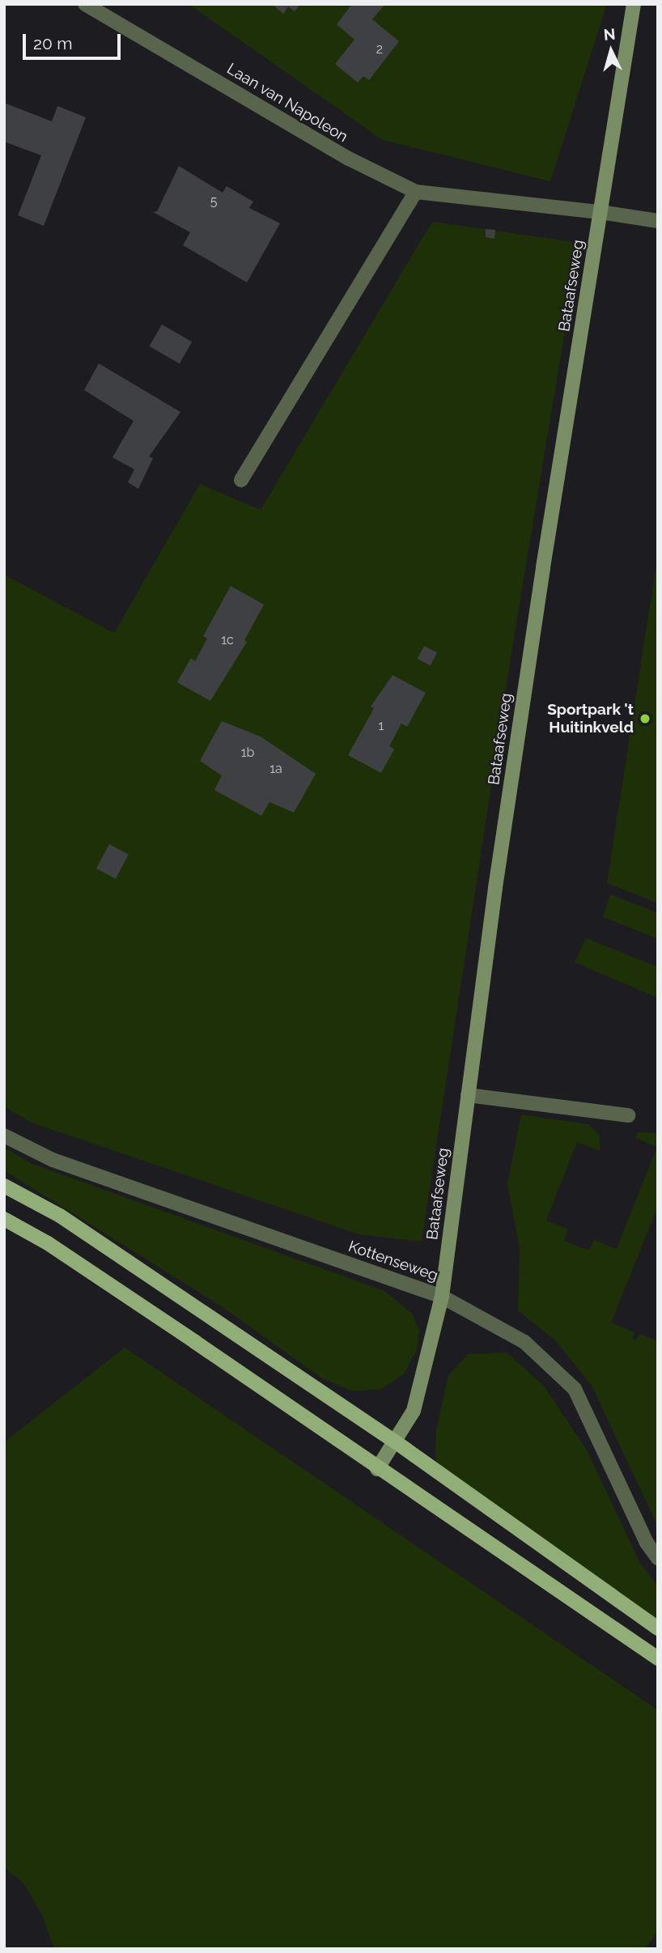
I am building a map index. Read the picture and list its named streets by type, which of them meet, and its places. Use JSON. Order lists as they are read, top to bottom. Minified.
{"streets":{"main road":["Bataafseweg"],"street":["Laan van Napoleon","Kottenseweg"]},"crossings":[["Laan van Napoleon","Bataafseweg"],["Bataafseweg","Kottenseweg"]],"places":["Sportpark 't Huitinkveld"],"house_numbers":["2","5","1c","1","1b","1a"],"scale_bar":"20 m","north":"top"}
